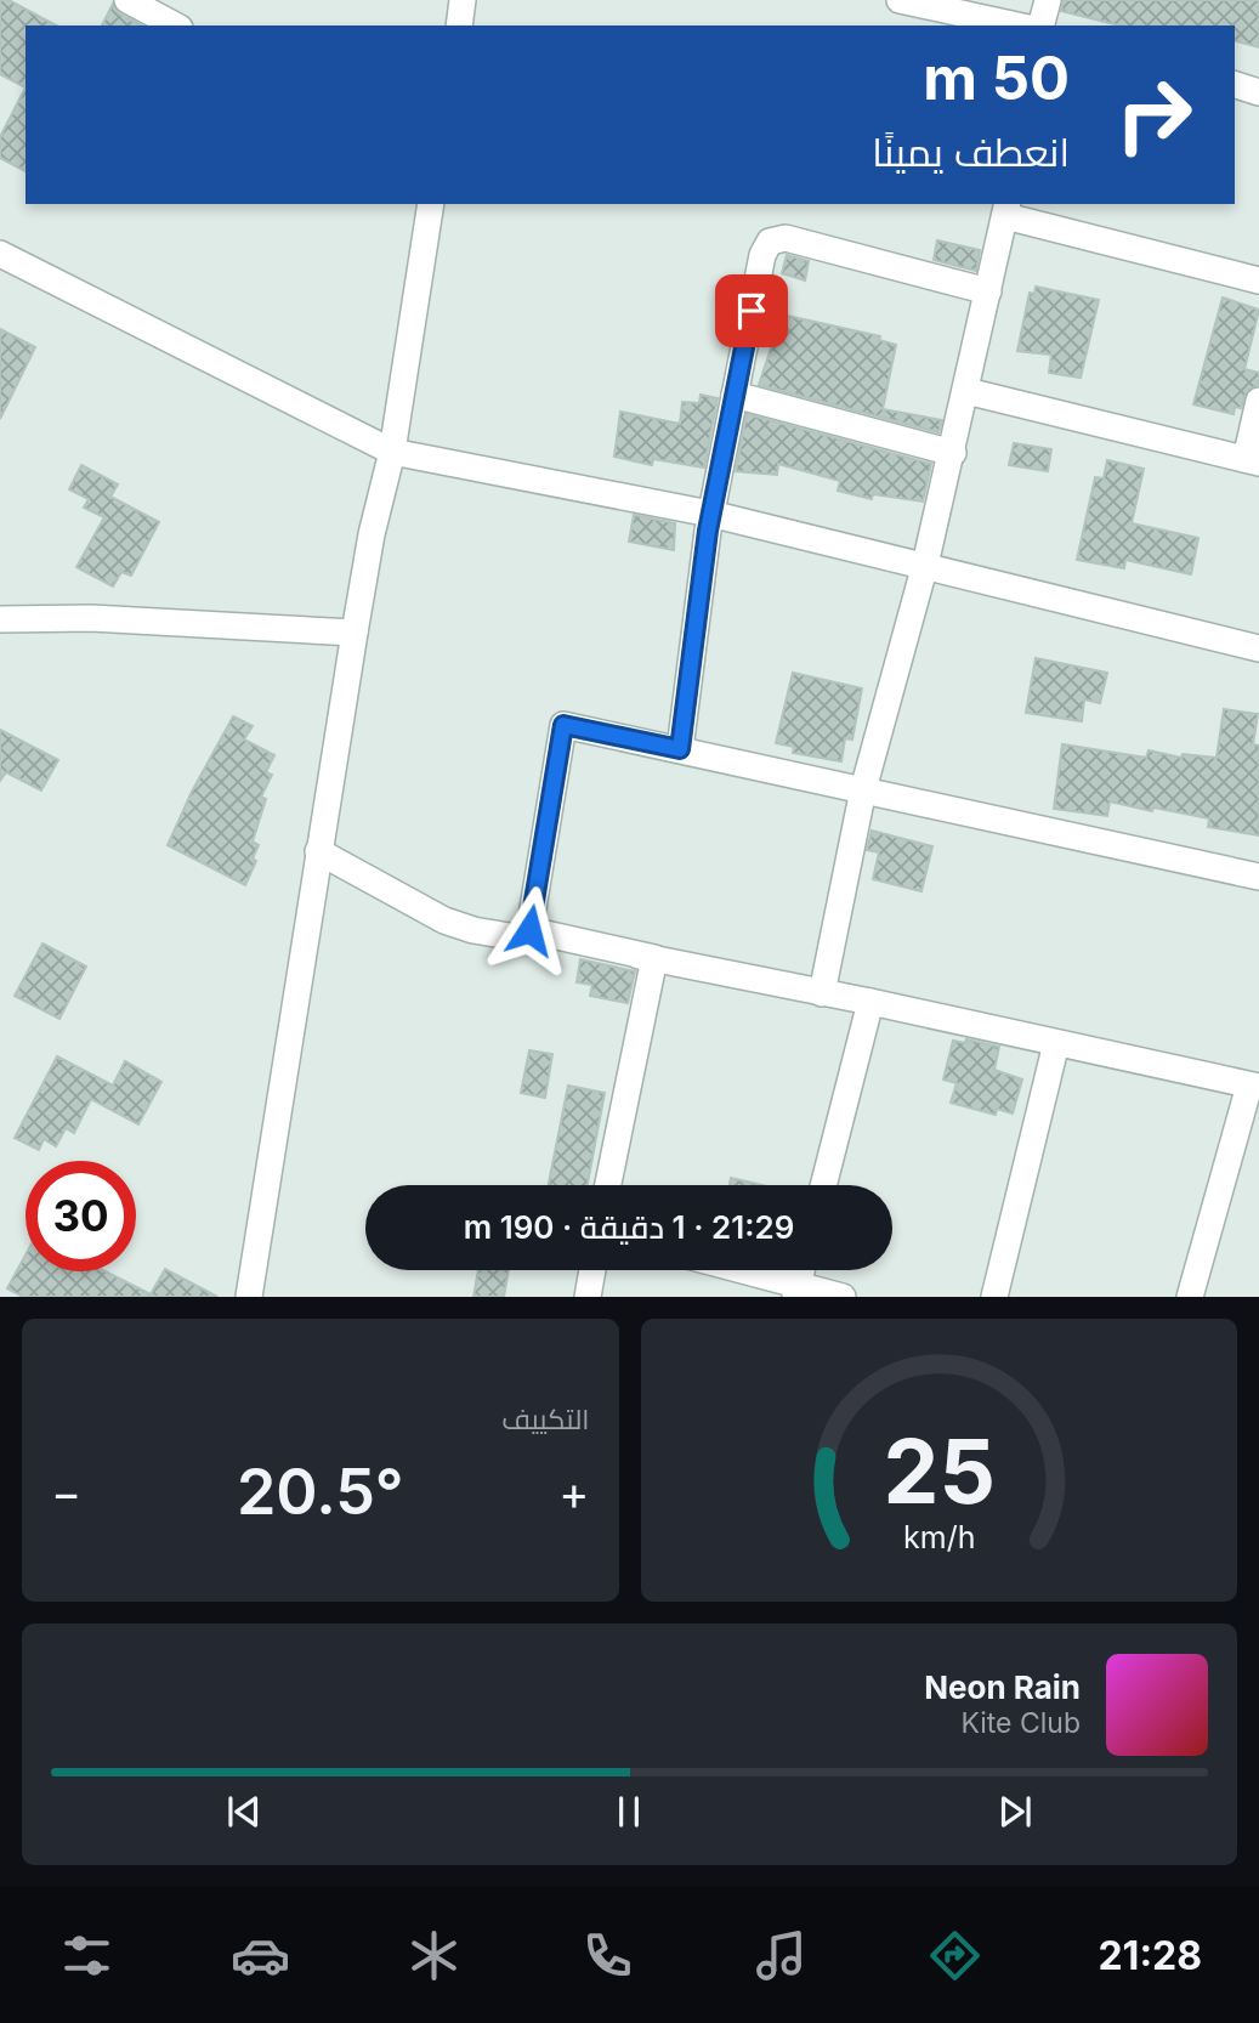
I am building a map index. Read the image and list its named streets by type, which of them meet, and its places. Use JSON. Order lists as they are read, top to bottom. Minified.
{"page":{"turn":["50 m","انعطف يمينًا"],"limit":"30","trip":"21:29 · 1 دقيقة · 190 m","tile":"التكييف","heat":["−","20.5°","+"],"song":["Neon Rain","Kite Club"],"tabs":"21:28","gauge":["25","km/h"]}}
